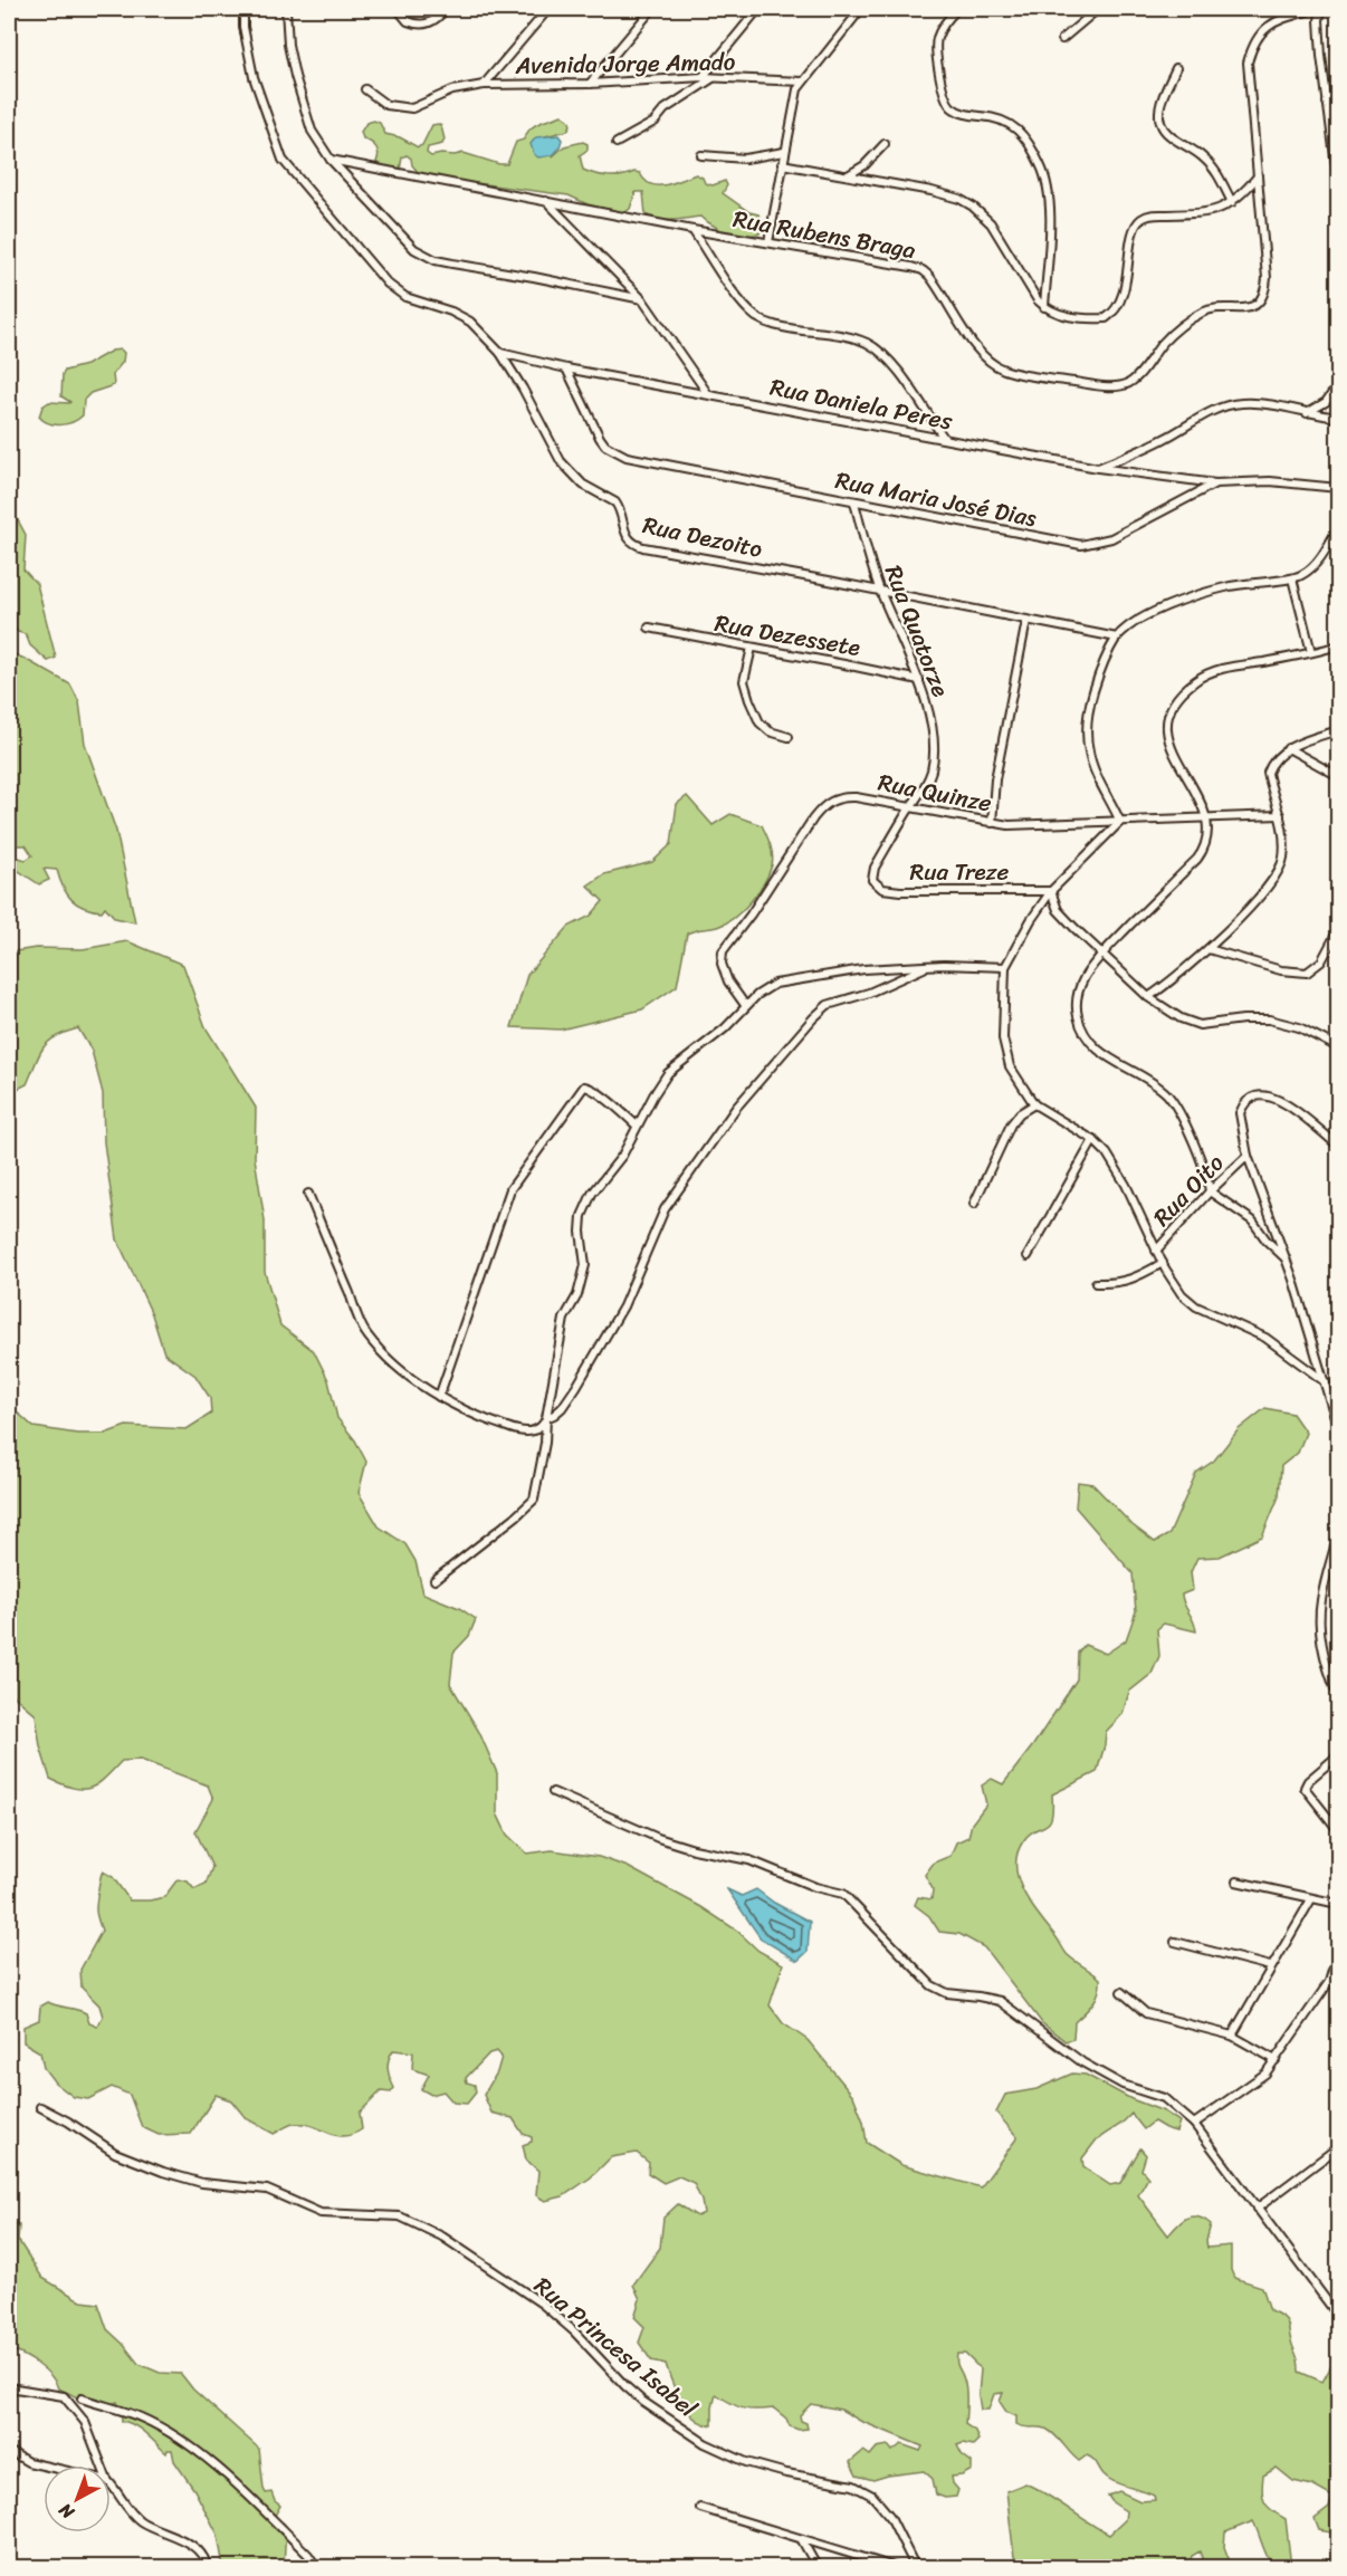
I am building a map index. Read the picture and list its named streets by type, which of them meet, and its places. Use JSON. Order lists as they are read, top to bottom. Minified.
{"streets":{"street":["Avenida Jorge Amado","Rua Rubens Braga","Rua Daniela Peres","Rua Maria José Dias","Rua Dezoito","Rua Quatorze","Rua Dezessete","Rua Quinze","Rua Treze","Rua Oito","Rua Princesa Isabel"]},"crossings":[["Rua Daniela Peres","Rua Maria José Dias"],["Rua Daniela Peres","Rua Dezoito"],["Rua Maria José Dias","Rua Quatorze"],["Rua Dezoito","Rua Quatorze"],["Rua Quatorze","Rua Dezessete"],["Rua Quatorze","Rua Quinze"],["Rua Quatorze","Rua Treze"]],"north":"bottom left"}
